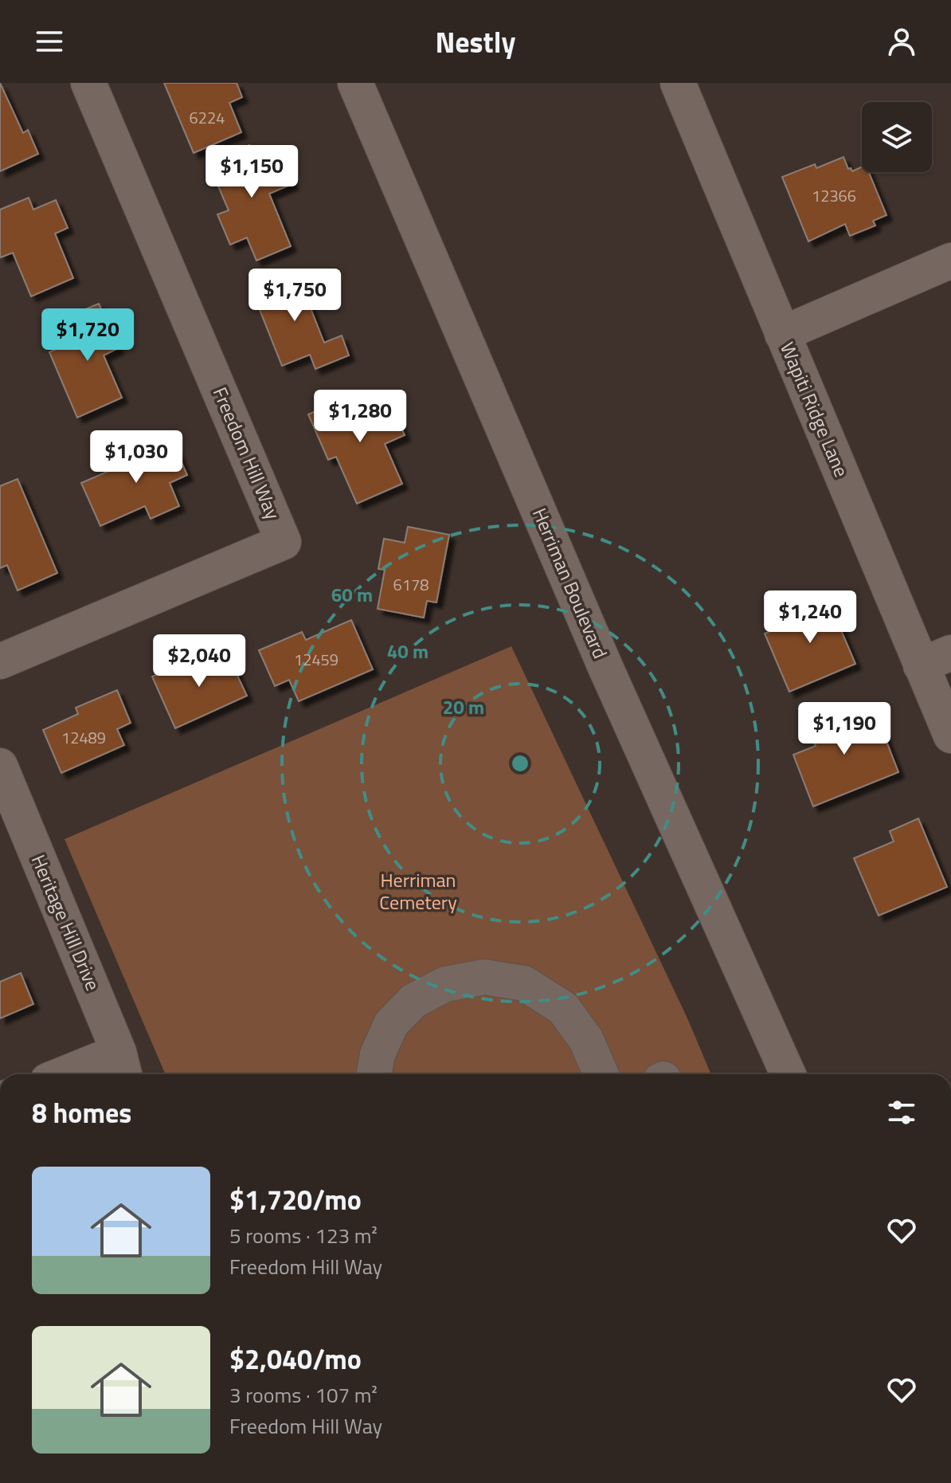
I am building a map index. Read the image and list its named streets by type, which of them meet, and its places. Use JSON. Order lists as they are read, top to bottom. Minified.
{"streets":{"street":["Wapiti Ridge Lane","Freedom Hill Way","Herriman Boulevard","Heritage Hill Drive"]},"parks":["Herriman Cemetery"],"house_numbers":["6224","12366","6178","12459","12489"],"page":{"header":"Nestly","price":["$1,150","$1,750","$1,720","$1,280","$1,030","$1,240","$2,040","$1,190"],"heading":"8 homes","list":[{"name":"$1,720/mo","note":"5 rooms · 123 m² · Freedom Hill Way"},{"name":"$2,040/mo","note":"3 rooms · 107 m² · Freedom Hill Way"}]},"rings":["60 m","40 m","20 m"]}
